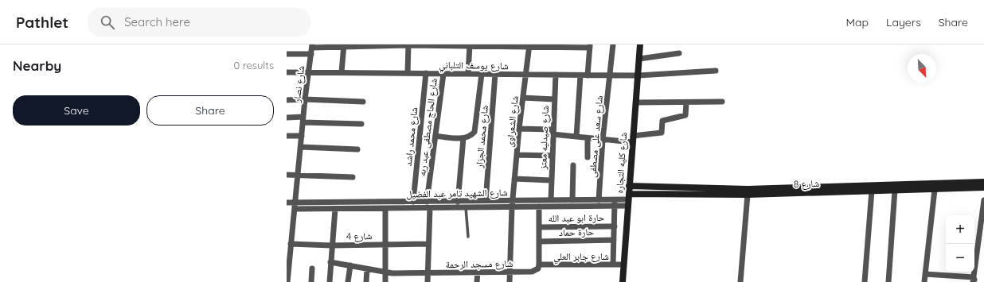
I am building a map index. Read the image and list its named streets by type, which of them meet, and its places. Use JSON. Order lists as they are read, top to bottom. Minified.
{"streets":{"street":["شارع يوسف التلباني","شارع نصار","شارع الشعراوى","شارع الحاج مصطفى عبد ربه","شارع محمد راشد","شارع محمد الجزار","شارع سعد على مصطفى","شارع صيدليه معتز","شارع كليه التجاره","شارع 8","شارع الشهيد تامر عبد الفضيل","حارة ابو عبد الله","حارة حماد","شارع 4","شارع جابر العلي","شارع مسجد الرحمة"]},"crossings":[["شارع يوسف التلباني","شارع نصار"],["شارع يوسف التلباني","شارع الشعراوى"],["شارع يوسف التلباني","شارع الحاج مصطفى عبد ربه"],["شارع يوسف التلباني","شارع محمد راشد"],["شارع يوسف التلباني","شارع محمد الجزار"],["شارع يوسف التلباني","شارع سعد على مصطفى"],["شارع يوسف التلباني","شارع صيدليه معتز"],["شارع يوسف التلباني","شارع كليه التجاره"],["شارع نصار","شارع الشهيد تامر عبد الفضيل"],["شارع نصار","شارع 4"],["شارع الشعراوى","شارع الشهيد تامر عبد الفضيل"],["شارع الشعراوى","شارع مسجد الرحمة"],["شارع الحاج مصطفى عبد ربه","شارع الشهيد تامر عبد الفضيل"],["شارع محمد راشد","شارع الشهيد تامر عبد الفضيل"],["شارع محمد الجزار","شارع الشهيد تامر عبد الفضيل"],["شارع سعد على مصطفى","شارع الشهيد تامر عبد الفضيل"],["شارع صيدليه معتز","شارع الشهيد تامر عبد الفضيل"],["شارع كليه التجاره","شارع 8"],["شارع كليه التجاره","شارع الشهيد تامر عبد الفضيل"],["شارع كليه التجاره","شارع جابر العلي"],["شارع 8","شارع الشهيد تامر عبد الفضيل"],["شارع جابر العلي","شارع مسجد الرحمة"]],"north":"bottom right","page":{"header":"Pathlet","search":"Search here","nav":["Map","Layers","Share"],"heading":["Nearby","0 results"],"buttons":["Save","Share"],"map_buttons":["+","−"]}}
